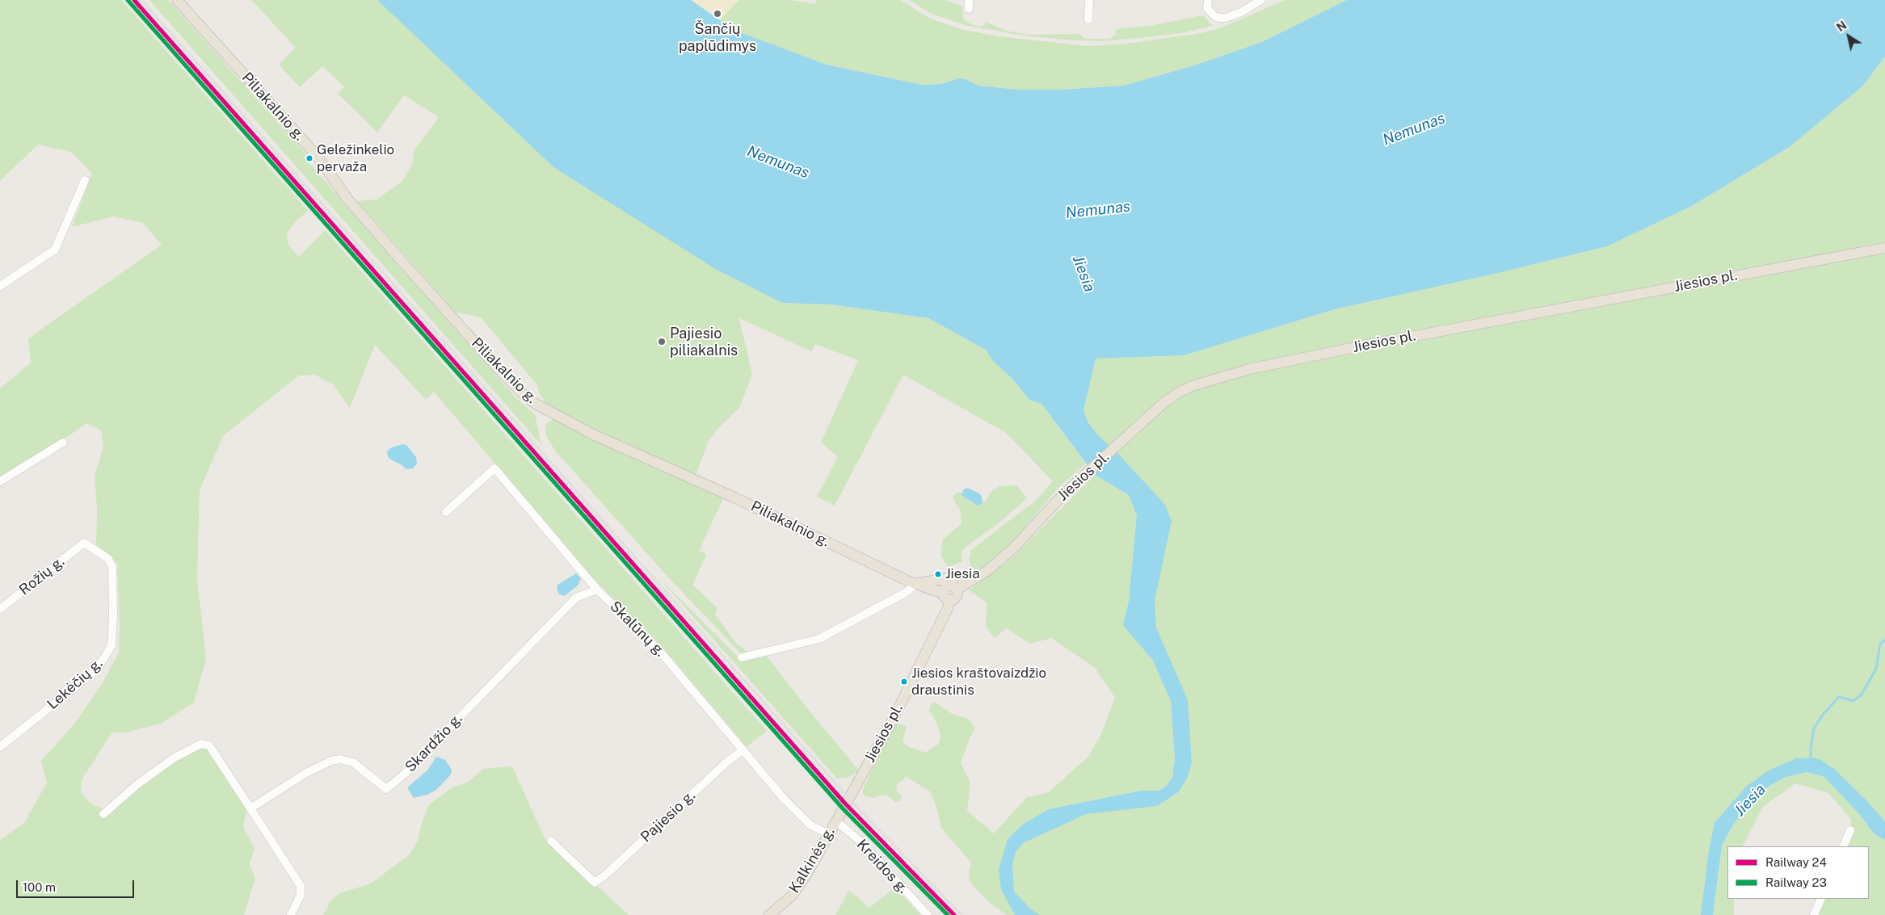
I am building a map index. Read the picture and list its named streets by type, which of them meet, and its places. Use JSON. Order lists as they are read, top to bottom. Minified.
{"streets":{"main road":["Piliakalnio g.","Jiesios pl.","Kalkinės g."],"street":["Rožių g.","Skalūnų g.","Lekėčių g.","Skardžio g.","Pajiesio g.","Kreidos g."]},"crossings":[["Piliakalnio g.","Jiesios pl."],["Jiesios pl.","Kalkinės g."],["Jiesios pl.","Kreidos g."],["Rožių g.","Lekėčių g."],["Skalūnų g.","Skardžio g."],["Skalūnų g.","Pajiesio g."],["Skalūnų g.","Kalkinės g."],["Kalkinės g.","Kreidos g."]],"water":["Nemunas","Jiesia"],"places":["Šančių paplūdimys","Geležinkelio pervaža","Pajiesio piliakalnis","Jiesia","Jiesios kraštovaizdžio draustinis"],"lines":["rail line 24","rail line 23"],"legend":["Railway 24","Railway 23"],"scale_bar":"100 m","north":"top left"}
